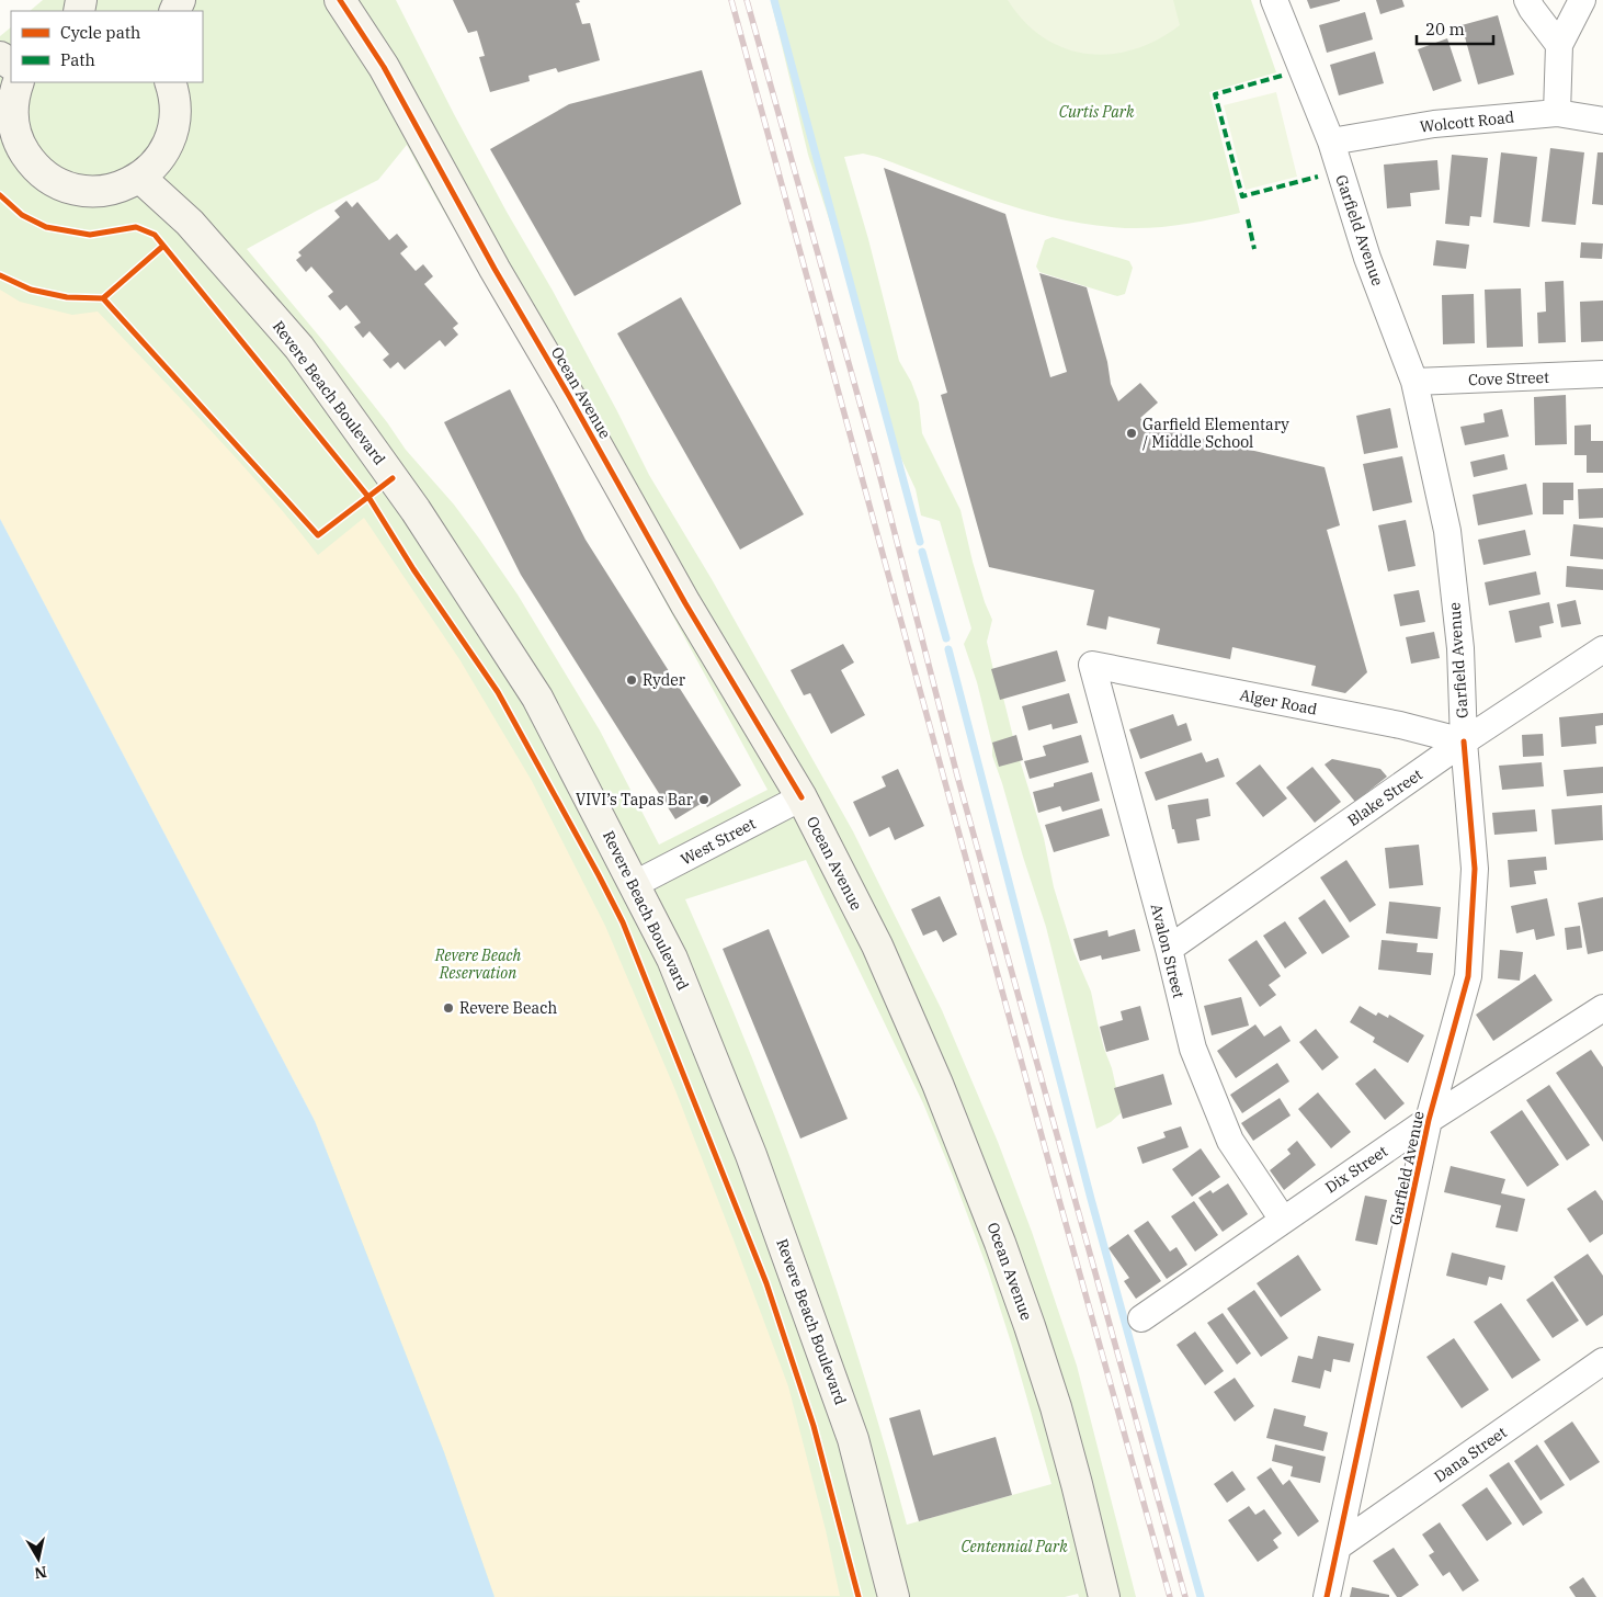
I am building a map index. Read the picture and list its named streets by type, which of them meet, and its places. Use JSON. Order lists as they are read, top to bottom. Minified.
{"streets":{"main road":["Revere Beach Boulevard","Ocean Avenue"],"street":["Wolcott Road","Garfield Avenue","Cove Street","Alger Road","Blake Street","West Street","Avalon Street","Dix Street","Dana Street"]},"crossings":[["Wolcott Road","Garfield Avenue"],["Garfield Avenue","Cove Street"],["Garfield Avenue","Alger Road"],["Garfield Avenue","Blake Street"],["Garfield Avenue","Dix Street"],["Garfield Avenue","Dana Street"],["Revere Beach Boulevard","West Street"],["Ocean Avenue","West Street"],["Alger Road","Blake Street"],["Alger Road","Avalon Street"],["Blake Street","Avalon Street"],["Avalon Street","Dix Street"]],"parks":["Curtis Park","Revere Beach Reservation","Centennial Park"],"places":["Garfield Elementary / Middle School","Ryder","VIVI’s Tapas Bar","Revere Beach"],"legend":["Cycle path","Path"],"scale_bar":"20 m","north":"bottom"}
